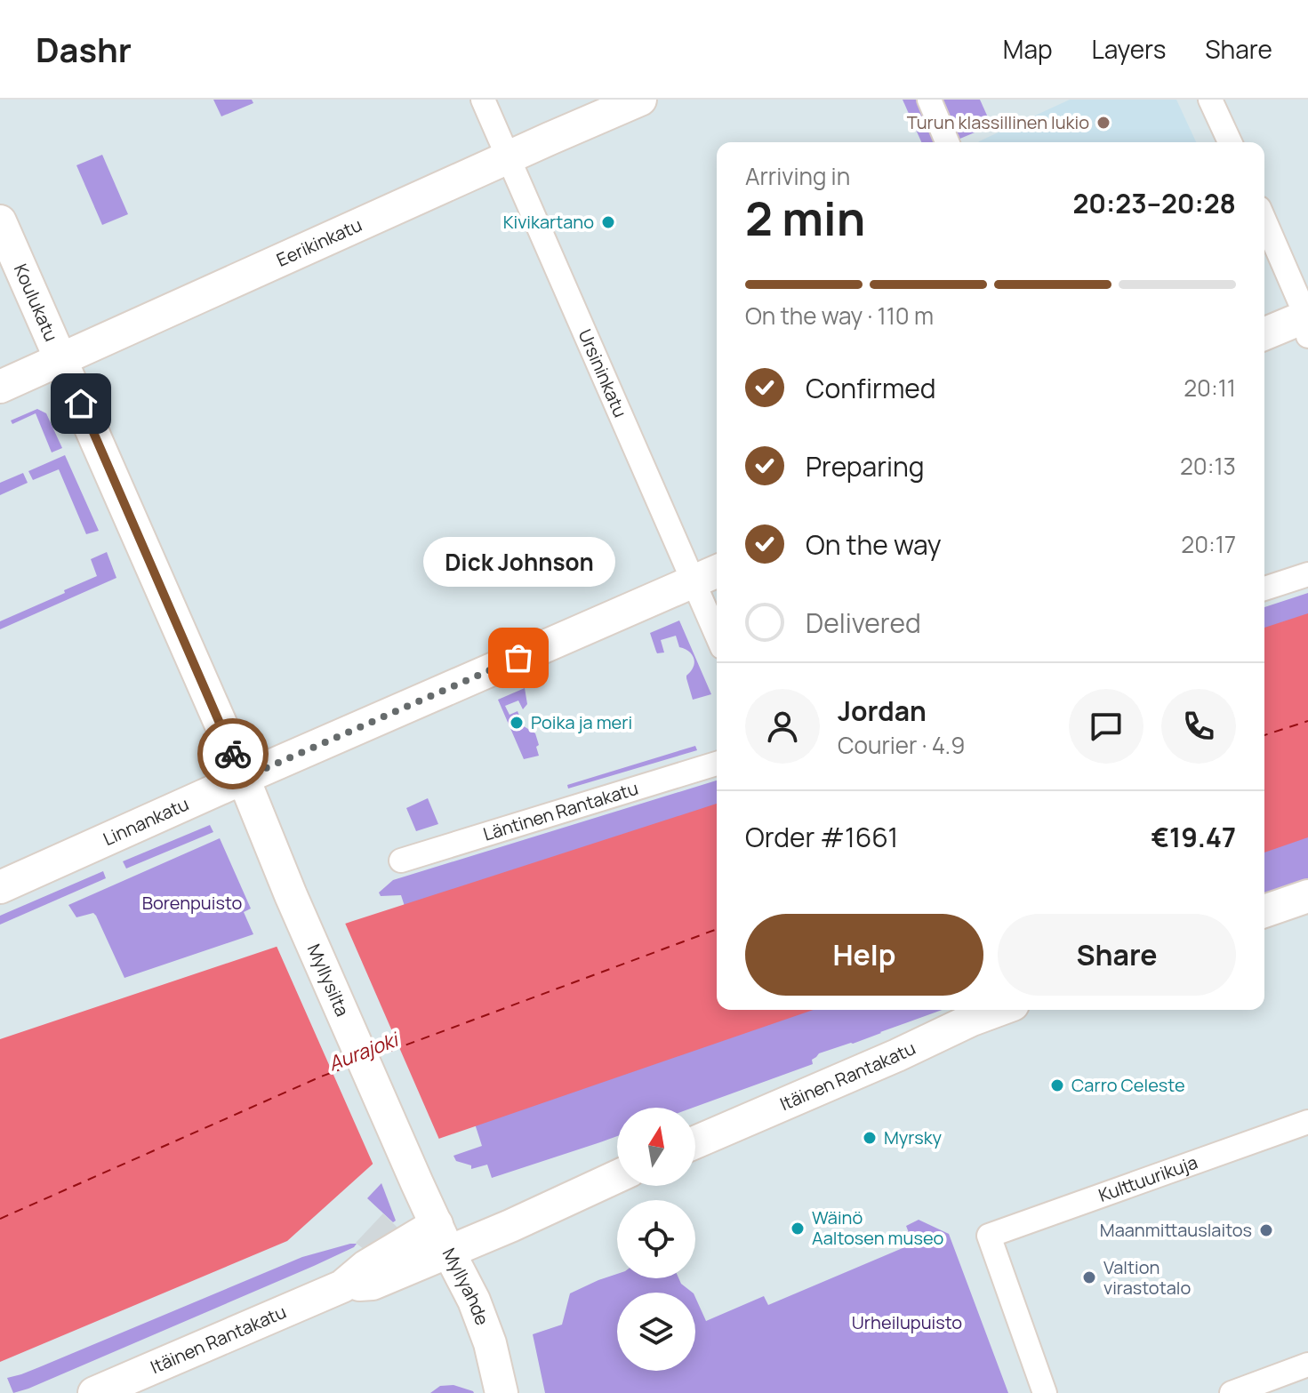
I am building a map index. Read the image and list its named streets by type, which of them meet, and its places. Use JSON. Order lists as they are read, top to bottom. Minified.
{"streets":{"main road":["Eerikinkatu","Koulukatu","Linnankatu","Myllysilta","Itäinen Rantakatu","Myllyahde"],"street":["Ursininkatu","Läntinen Rantakatu","Kulttuurikuja"]},"crossings":[["Eerikinkatu","Koulukatu"],["Eerikinkatu","Ursininkatu"],["Koulukatu","Linnankatu"],["Koulukatu","Myllysilta"],["Ursininkatu","Linnankatu"],["Myllysilta","Myllyahde"],["Itäinen Rantakatu","Myllyahde"]],"water":["Aurajoki"],"parks":["Borenpuisto","Urheilupuisto"],"places":["Turun klassillinen lukio","Kivikartano","Dick Johnson","Poika ja meri","Carro Celeste","Myrsky","Wäinö Aaltosen museo","Maanmittauslaitos","Valtion virastotalo"],"north":"top","page":{"header":"Dashr","nav":["Map","Layers","Share"],"heading":["2 min","Arriving in","20:23–20:28"],"panel":["Jordan","Courier · 4.9","Order #1661","€19.47"],"bar":"On the way · 110 m","list":[["Confirmed","20:11"],["Preparing","20:13"],["On the way","20:17"],"Delivered"],"bubble":"Dick Johnson","buttons":["Help","Share"]}}
